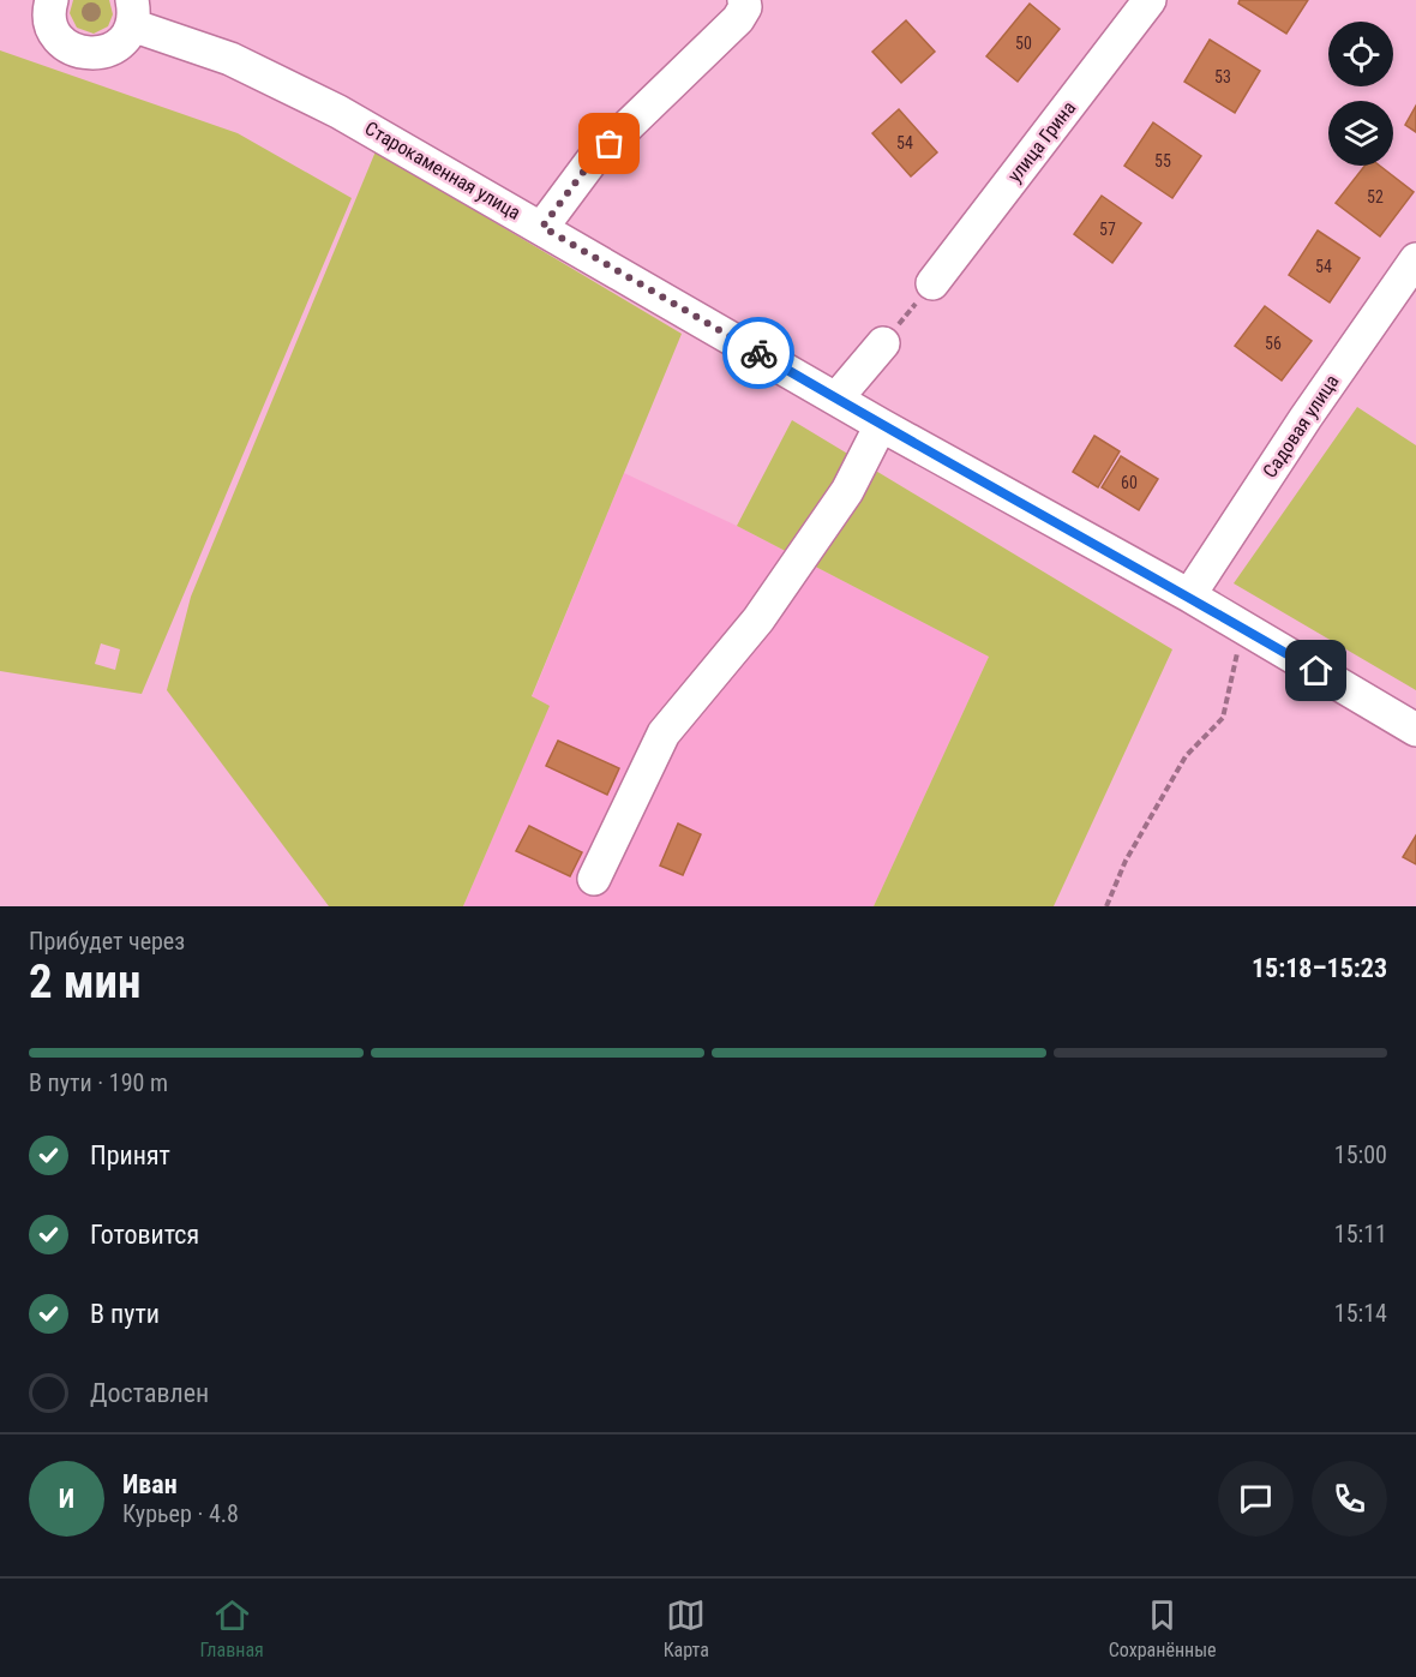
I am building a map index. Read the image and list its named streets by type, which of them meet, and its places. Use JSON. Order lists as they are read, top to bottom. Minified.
{"streets":{"street":["улица Грина","Старокаменная улица","Садовая улица"]},"crossings":[["Старокаменная улица","Садовая улица"]],"house_numbers":["50","53","54","55","52","57","54","56","60"],"page":{"heading":["2 мин","Прибудет через","15:18–15:23"],"panel":["Иван","Курьер · 4.8"],"bar":"В пути · 190 m","list":[["Принят","15:00"],["Готовится","15:11"],["В пути","15:14"],"Доставлен"],"round":"И","tabs":["Главная","Карта","Сохранённые"]}}
